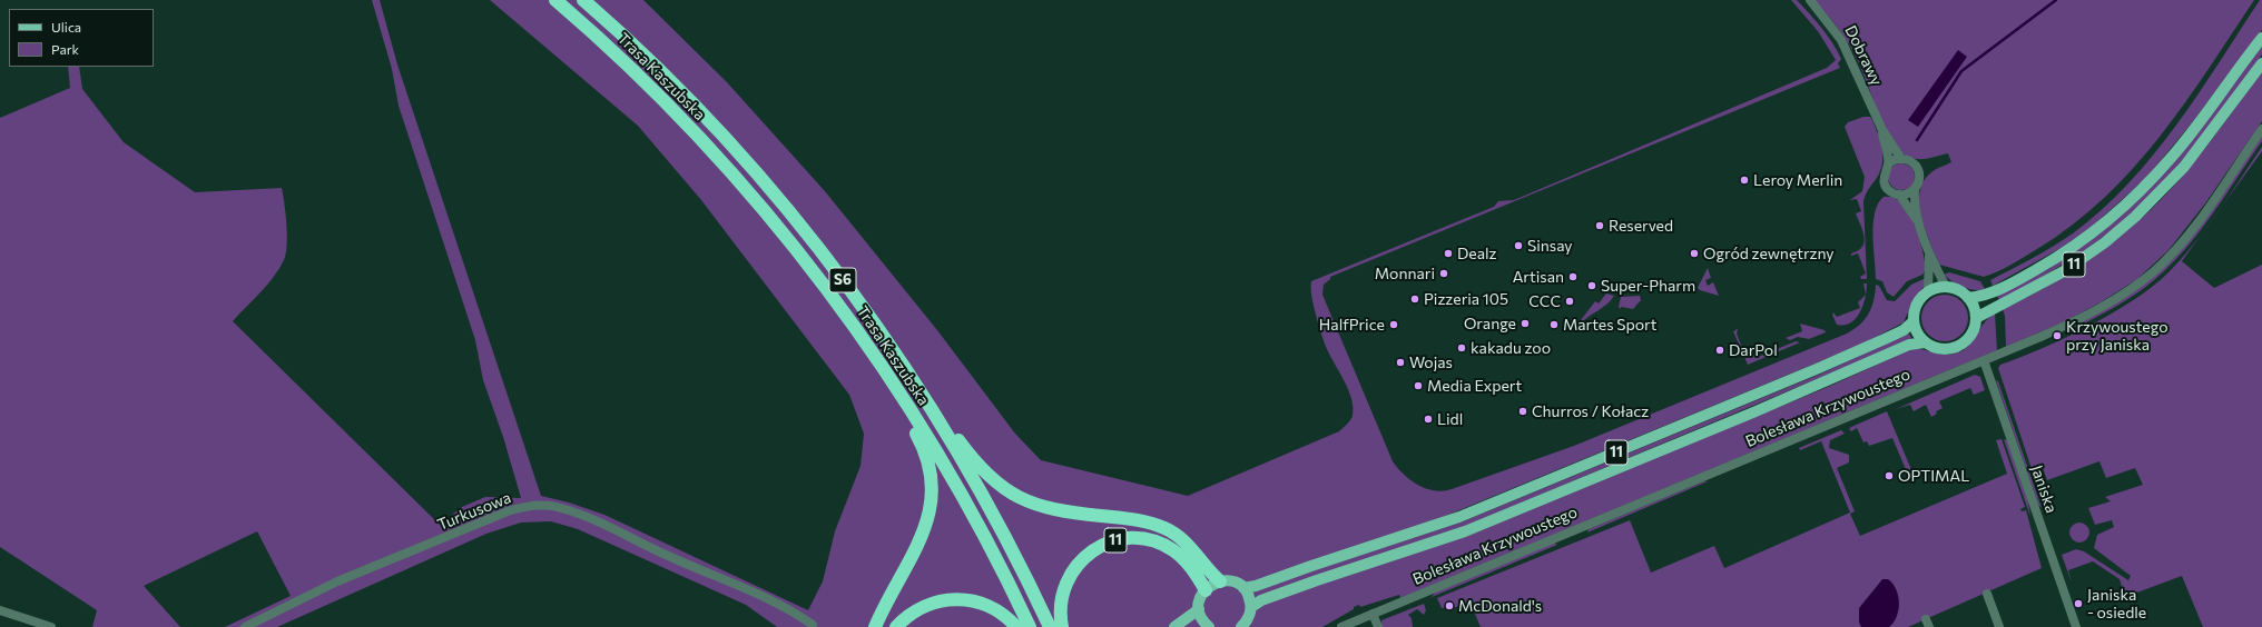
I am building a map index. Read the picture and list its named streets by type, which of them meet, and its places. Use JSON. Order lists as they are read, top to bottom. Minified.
{"streets":{"highway":["Trasa Kaszubska","11","S6"],"street":["Dobrawy","Bolesława Krzywoustego","Janiska","Turkusowa"]},"crossings":[["Bolesława Krzywoustego","Janiska"]],"places":["Leroy Merlin","Reserved","Sinsay","Dealz","Ogród zewnętrzny","Monnari","Artisan","Super-Pharm","Pizzeria 105","CCC","Orange","HalfPrice","Martes Sport","Krzywoustego przy Janiska","kakadu zoo","DarPol","Wojas","Media Expert","Churros / Kołacz","Lidl","OPTIMAL","Janiska - osiedle","McDonald's"],"legend":["Ulica","Park"]}
